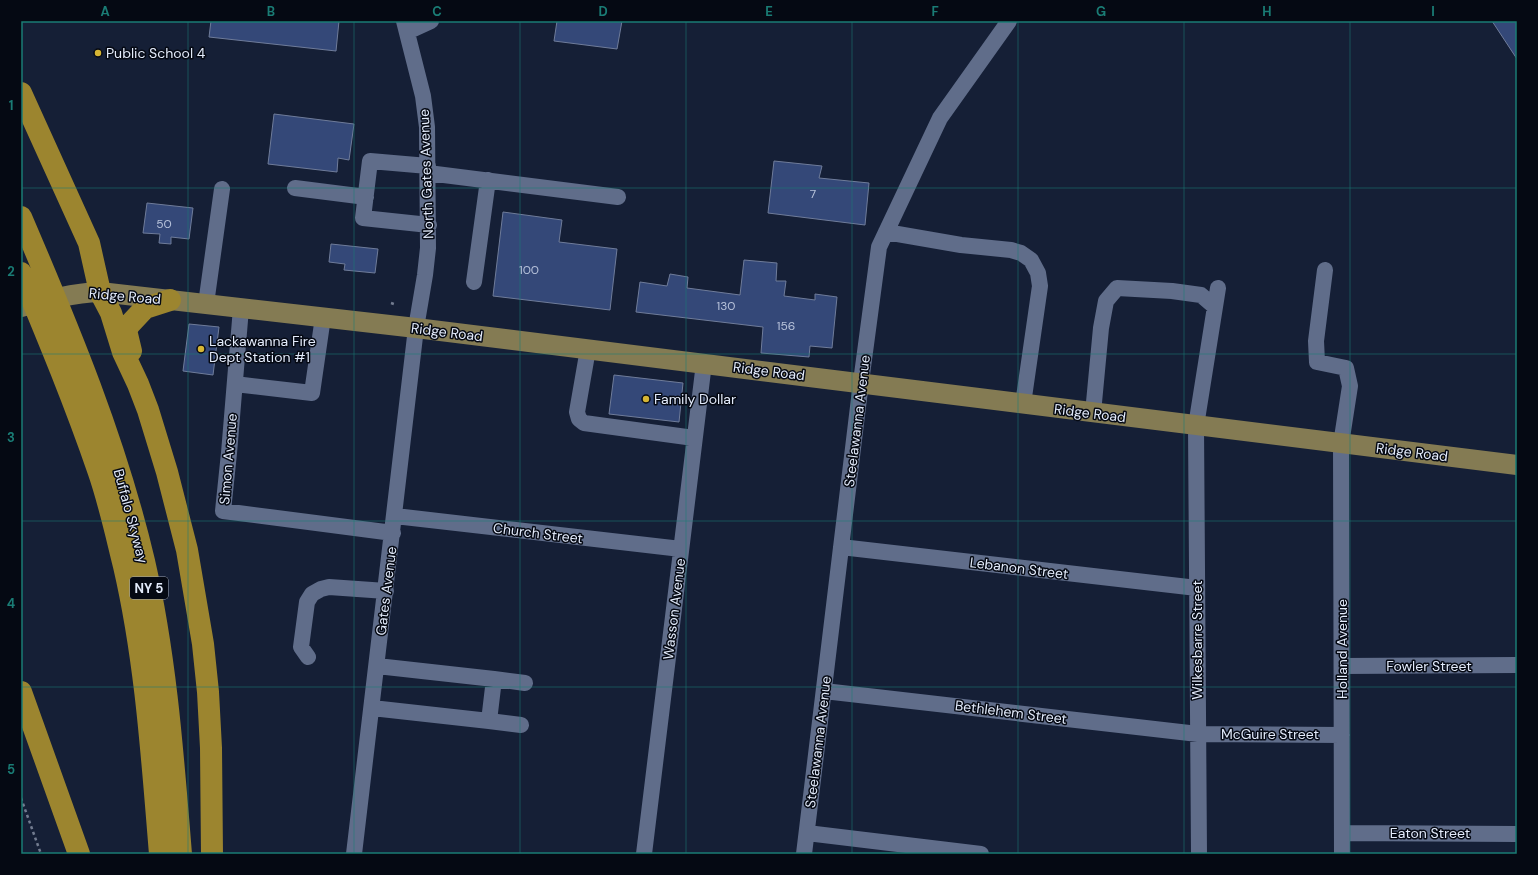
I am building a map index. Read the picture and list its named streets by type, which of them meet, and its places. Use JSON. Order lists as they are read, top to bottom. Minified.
{"streets":{"highway":["Buffalo Skyway","NY 5"],"main road":["Ridge Road"],"street":["North Gates Avenue","Steelawanna Avenue","Simon Avenue","Church Street","Lebanon Street","Gates Avenue","Wasson Avenue","Wilkesbarre Street","Holland Avenue","Fowler Street","Bethlehem Street","McGuire Street","Eaton Street"]},"crossings":[["North Gates Avenue","Ridge Road"],["North Gates Avenue","Gates Avenue"],["Ridge Road","Steelawanna Avenue"],["Ridge Road","Simon Avenue"],["Ridge Road","Gates Avenue"],["Ridge Road","Wasson Avenue"],["Ridge Road","Wilkesbarre Street"],["Ridge Road","Holland Avenue"],["Steelawanna Avenue","Lebanon Street"],["Steelawanna Avenue","Bethlehem Street"],["Simon Avenue","Gates Avenue"],["Church Street","Gates Avenue"],["Church Street","Wasson Avenue"],["Lebanon Street","Wilkesbarre Street"],["Wilkesbarre Street","Bethlehem Street"],["Wilkesbarre Street","McGuire Street"],["Holland Avenue","Fowler Street"],["Holland Avenue","McGuire Street"],["Holland Avenue","Eaton Street"],["Bethlehem Street","McGuire Street"]],"places":["Public School 4","Lackawanna Fire Dept Station #1","Family Dollar"],"house_numbers":["7","50","100","130","156"],"grid":{"columns":["A","B","C","D","E","F","G","H","I"],"rows":["1","2","3","4","5"]}}
